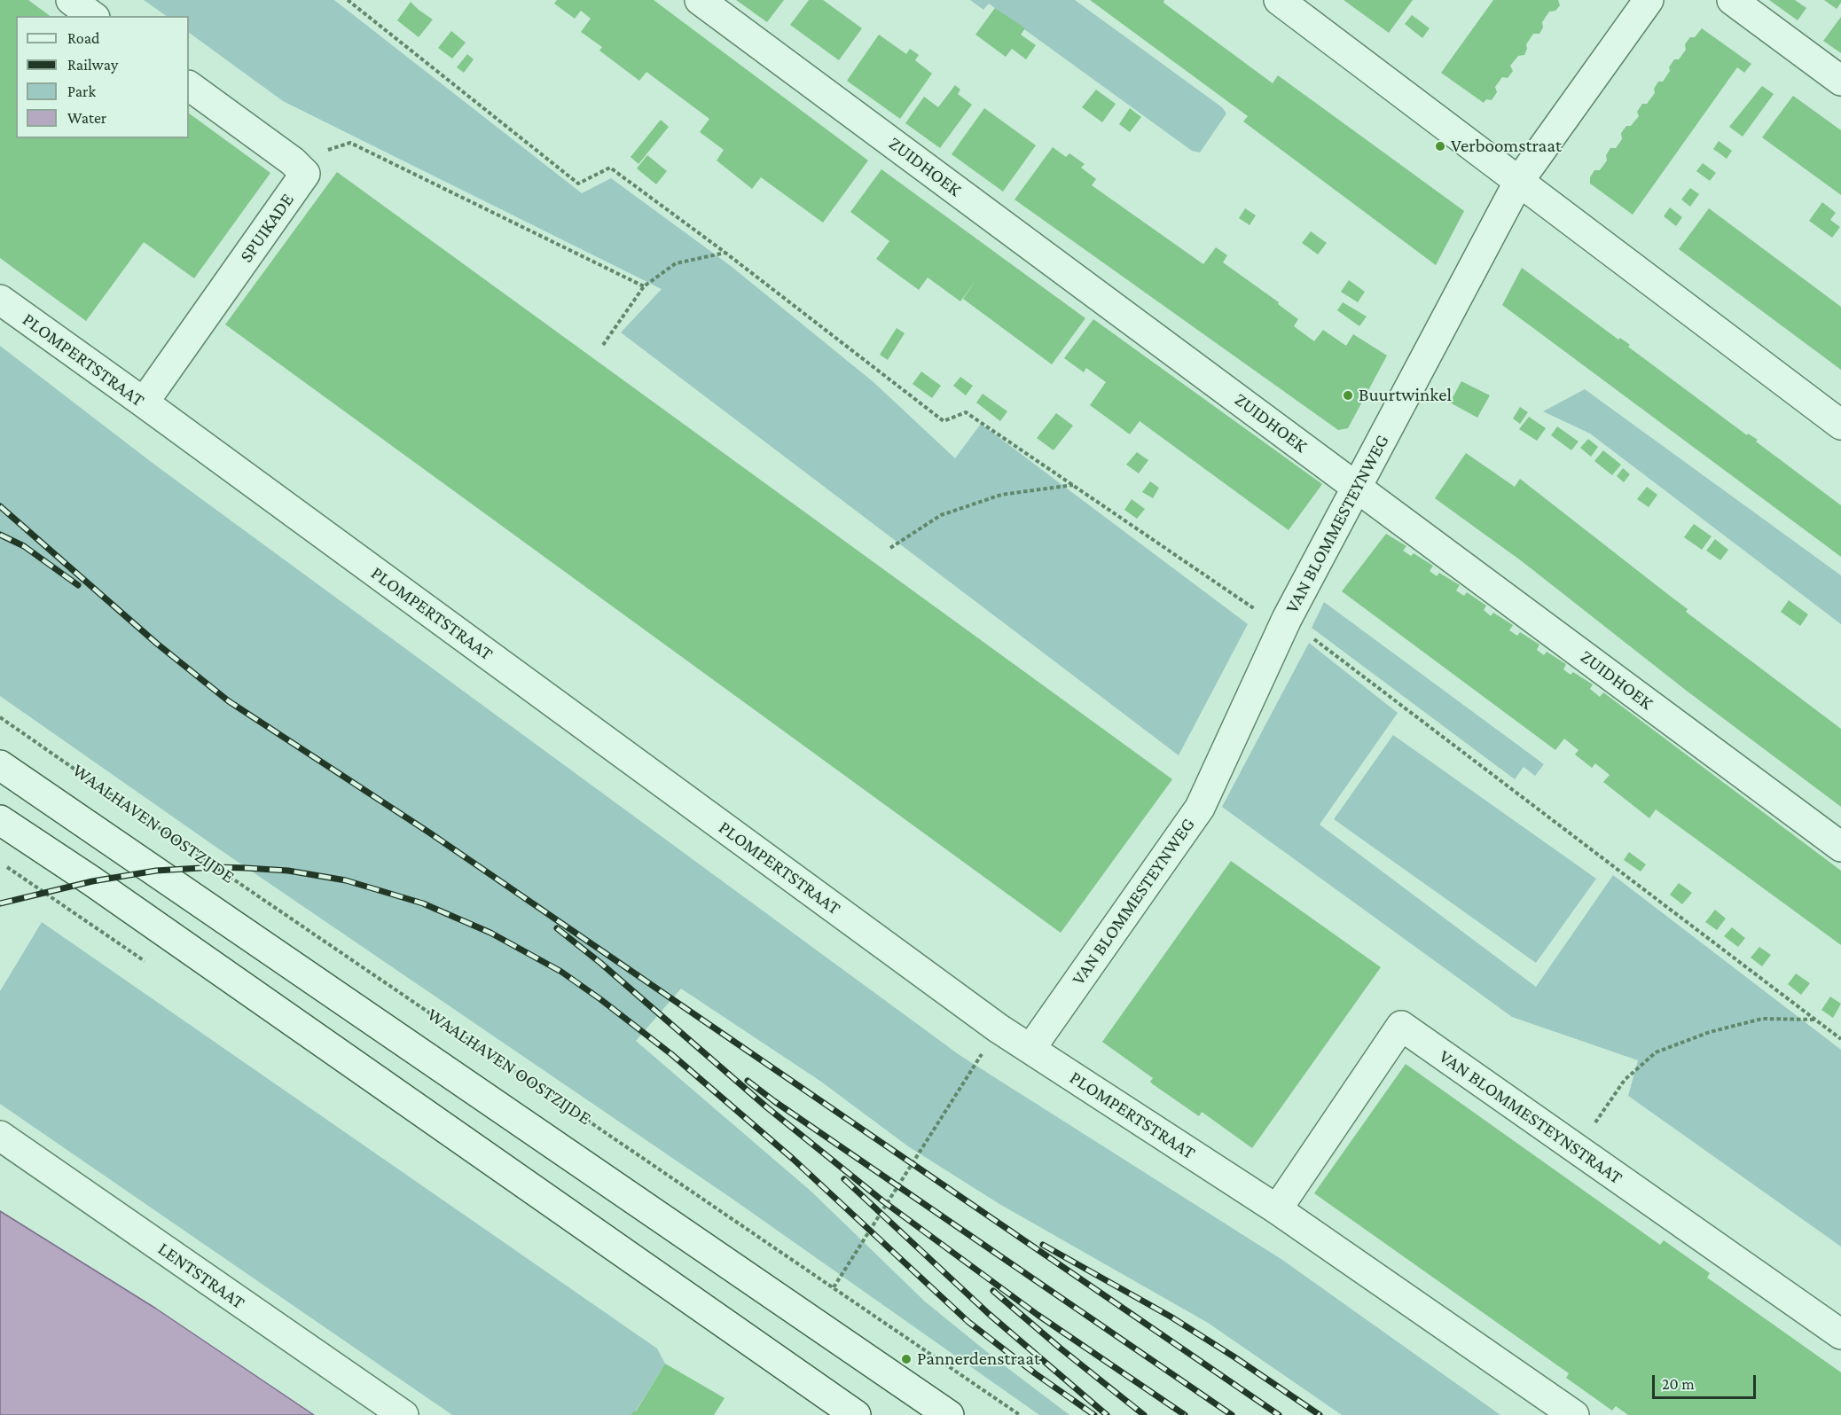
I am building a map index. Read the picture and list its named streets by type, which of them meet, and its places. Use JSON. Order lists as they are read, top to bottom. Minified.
{"streets":{"street":["ZUIDHOEK","SPUIKADE","PLOMPERTSTRAAT","VAN BLOMMESTEYNWEG","WAALHAVEN OOSTZIJDE","VAN BLOMMESTEYNSTRAAT","LENTSTRAAT"]},"crossings":[["ZUIDHOEK","VAN BLOMMESTEYNWEG"],["SPUIKADE","PLOMPERTSTRAAT"],["PLOMPERTSTRAAT","VAN BLOMMESTEYNWEG"],["PLOMPERTSTRAAT","VAN BLOMMESTEYNSTRAAT"]],"places":["Verboomstraat","Buurtwinkel","Pannerdenstraat"],"legend":["Road","Railway","Park","Water"],"scale_bar":"20 m"}
